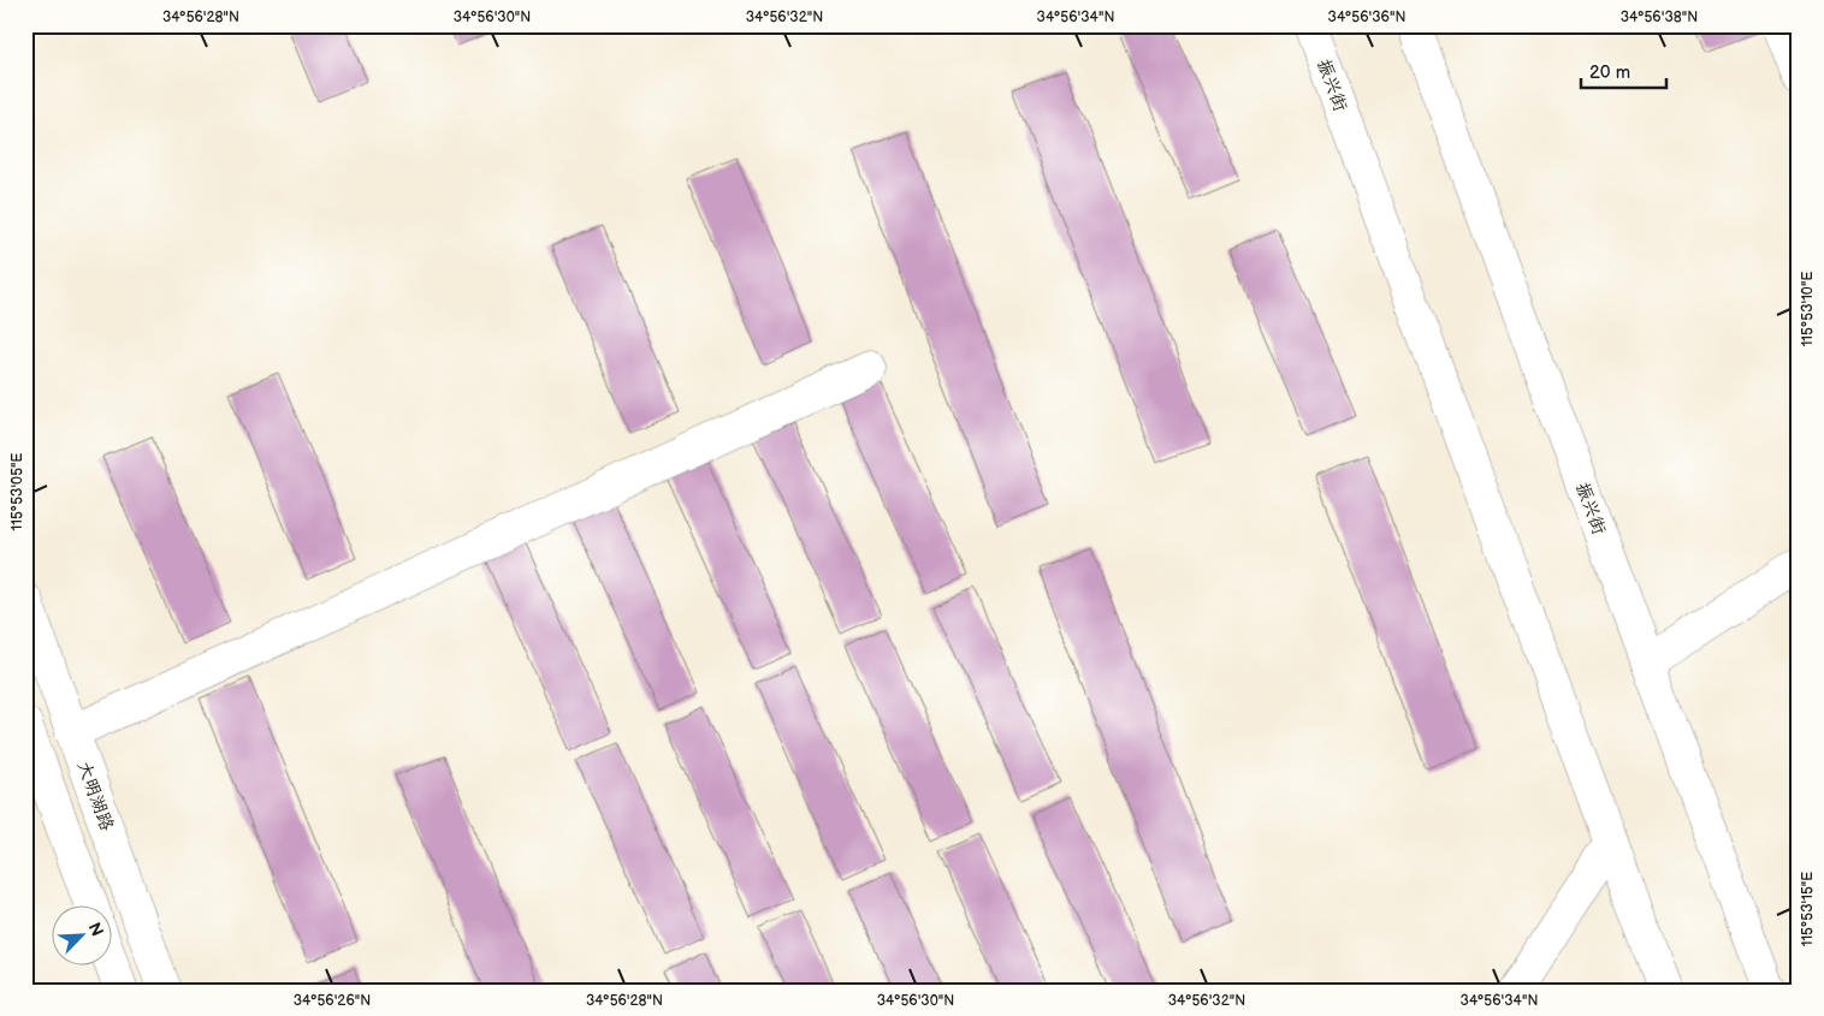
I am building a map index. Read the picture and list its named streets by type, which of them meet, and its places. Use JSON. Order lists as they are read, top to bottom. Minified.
{"streets":{"main road":["振兴街","大明湖路"]},"scale_bar":"20 m","north":"top right","coordinates":["34°56'28\"N","34°56'30\"N","34°56'32\"N","34°56'34\"N","34°56'36\"N","34°56'38\"N","115°53'10\"E","115°53'05\"E","115°53'15\"E","34°56'26\"N"]}
